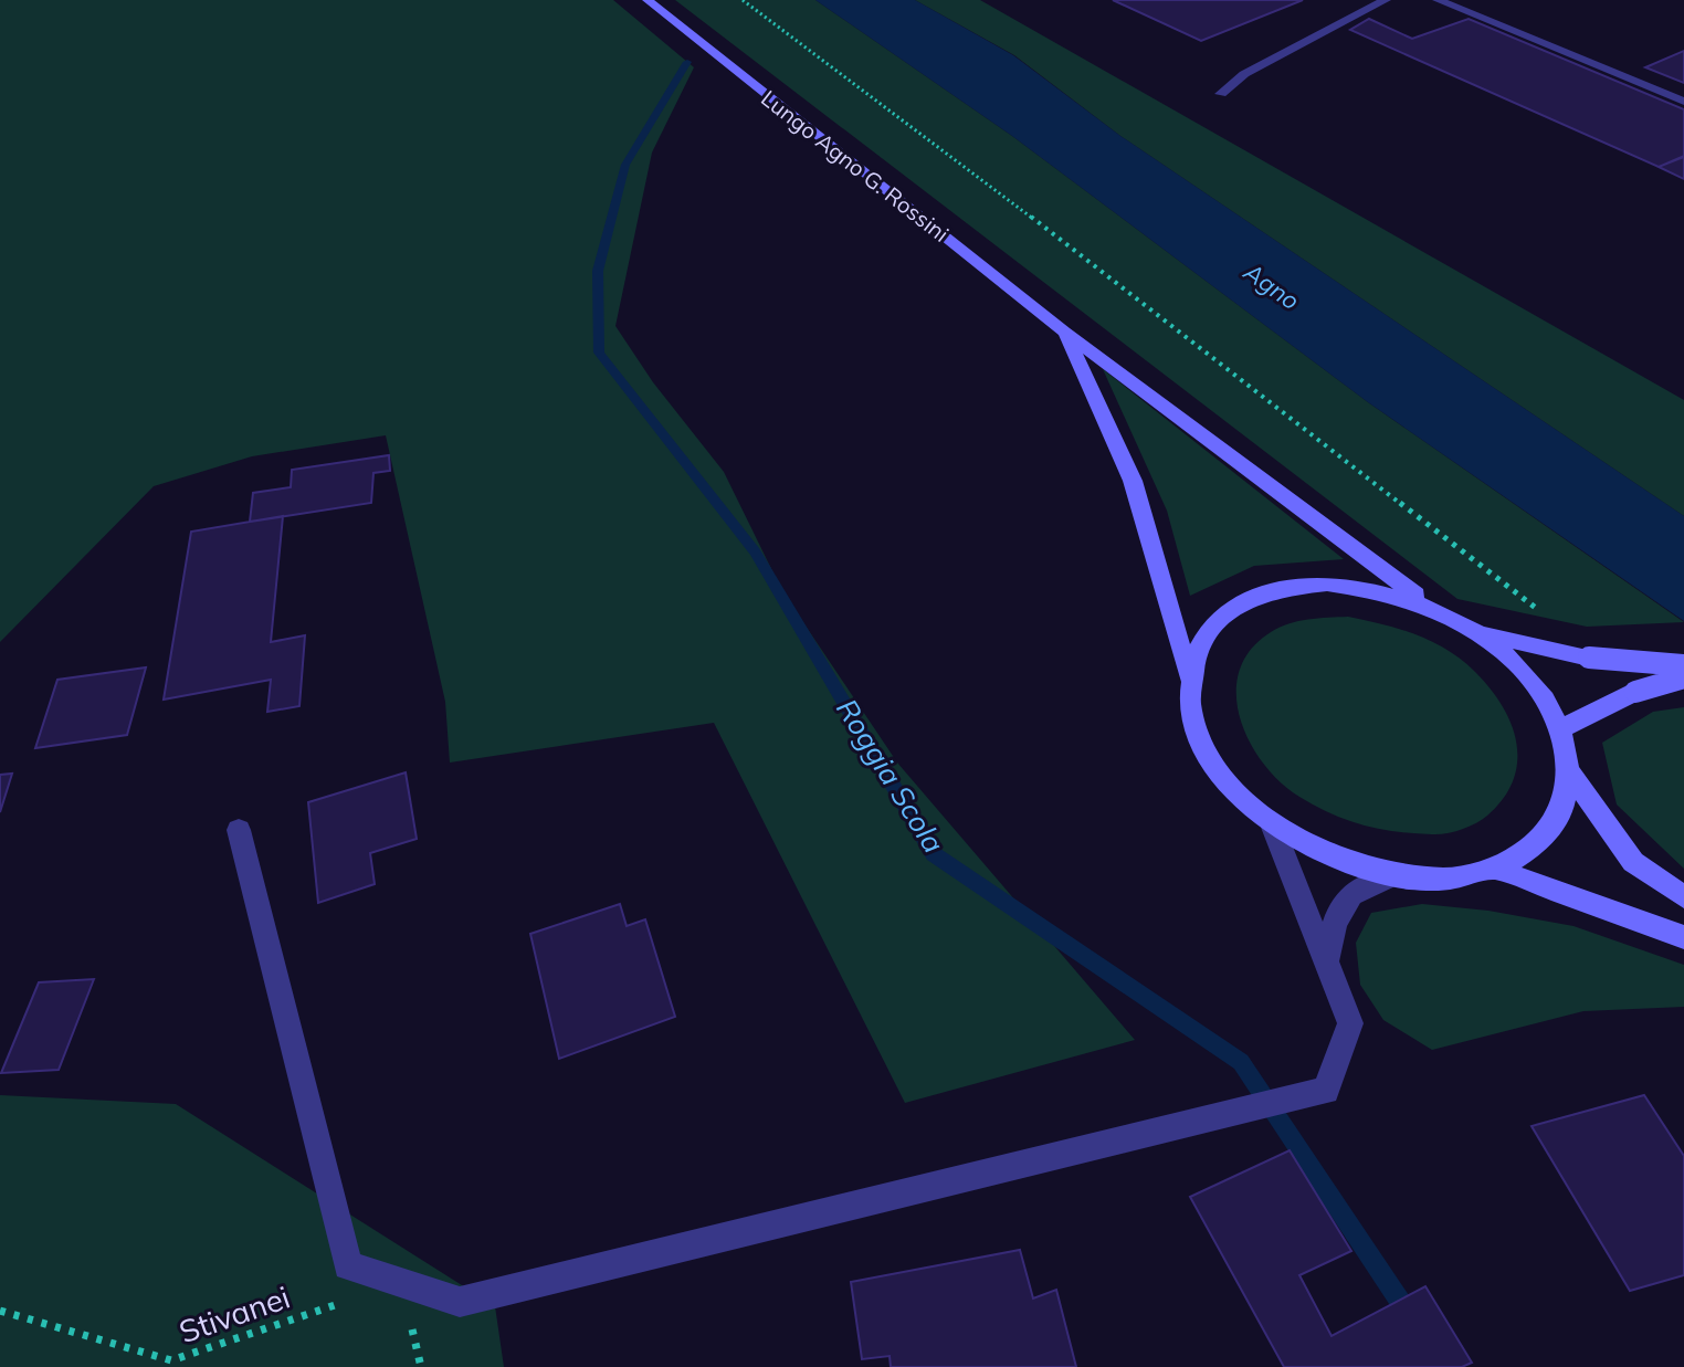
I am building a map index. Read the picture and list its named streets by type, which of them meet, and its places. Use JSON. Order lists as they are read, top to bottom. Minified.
{"streets":{"main road":["Lungo Agno G. Rossini"],"path":["Stivanei"]},"water":["Agno","Roggia Scola"]}
